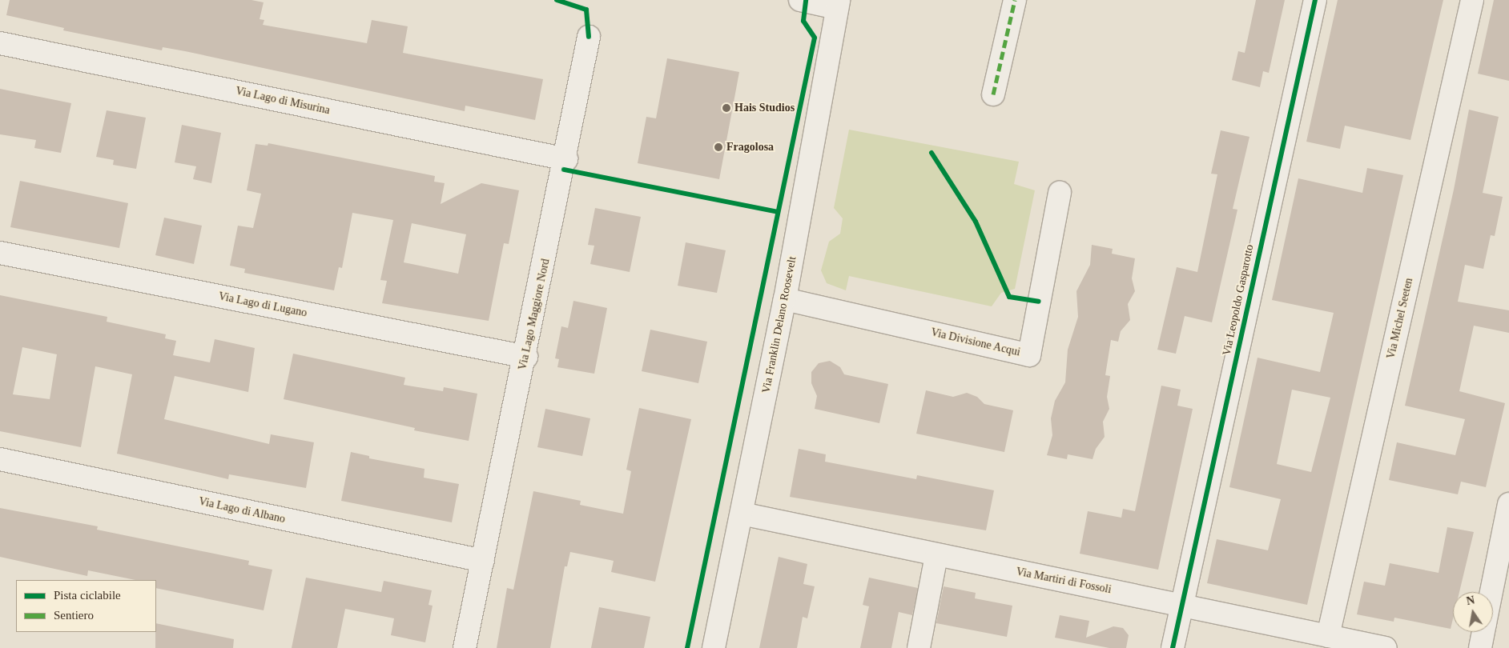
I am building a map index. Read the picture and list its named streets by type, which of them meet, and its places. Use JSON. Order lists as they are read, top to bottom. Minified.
{"streets":{"street":["Via Lago di Misurina","Via Leopoldo Gasparotto","Via Lago di Lugano","Via Lago Maggiore Nord","Via Michel Seeten","Via Franklin Delano Roosevelt","Via Divisione Acqui","Via Lago di Albano","Via Martiri di Fossoli"]},"crossings":[["Via Lago di Misurina","Via Lago Maggiore Nord"],["Via Leopoldo Gasparotto","Via Martiri di Fossoli"],["Via Lago di Lugano","Via Lago Maggiore Nord"],["Via Lago Maggiore Nord","Via Lago di Albano"],["Via Michel Seeten","Via Martiri di Fossoli"],["Via Franklin Delano Roosevelt","Via Divisione Acqui"],["Via Franklin Delano Roosevelt","Via Martiri di Fossoli"]],"places":["Hais Studios","Fragolosa"],"legend":["Pista ciclabile","Sentiero"],"north":"top"}
